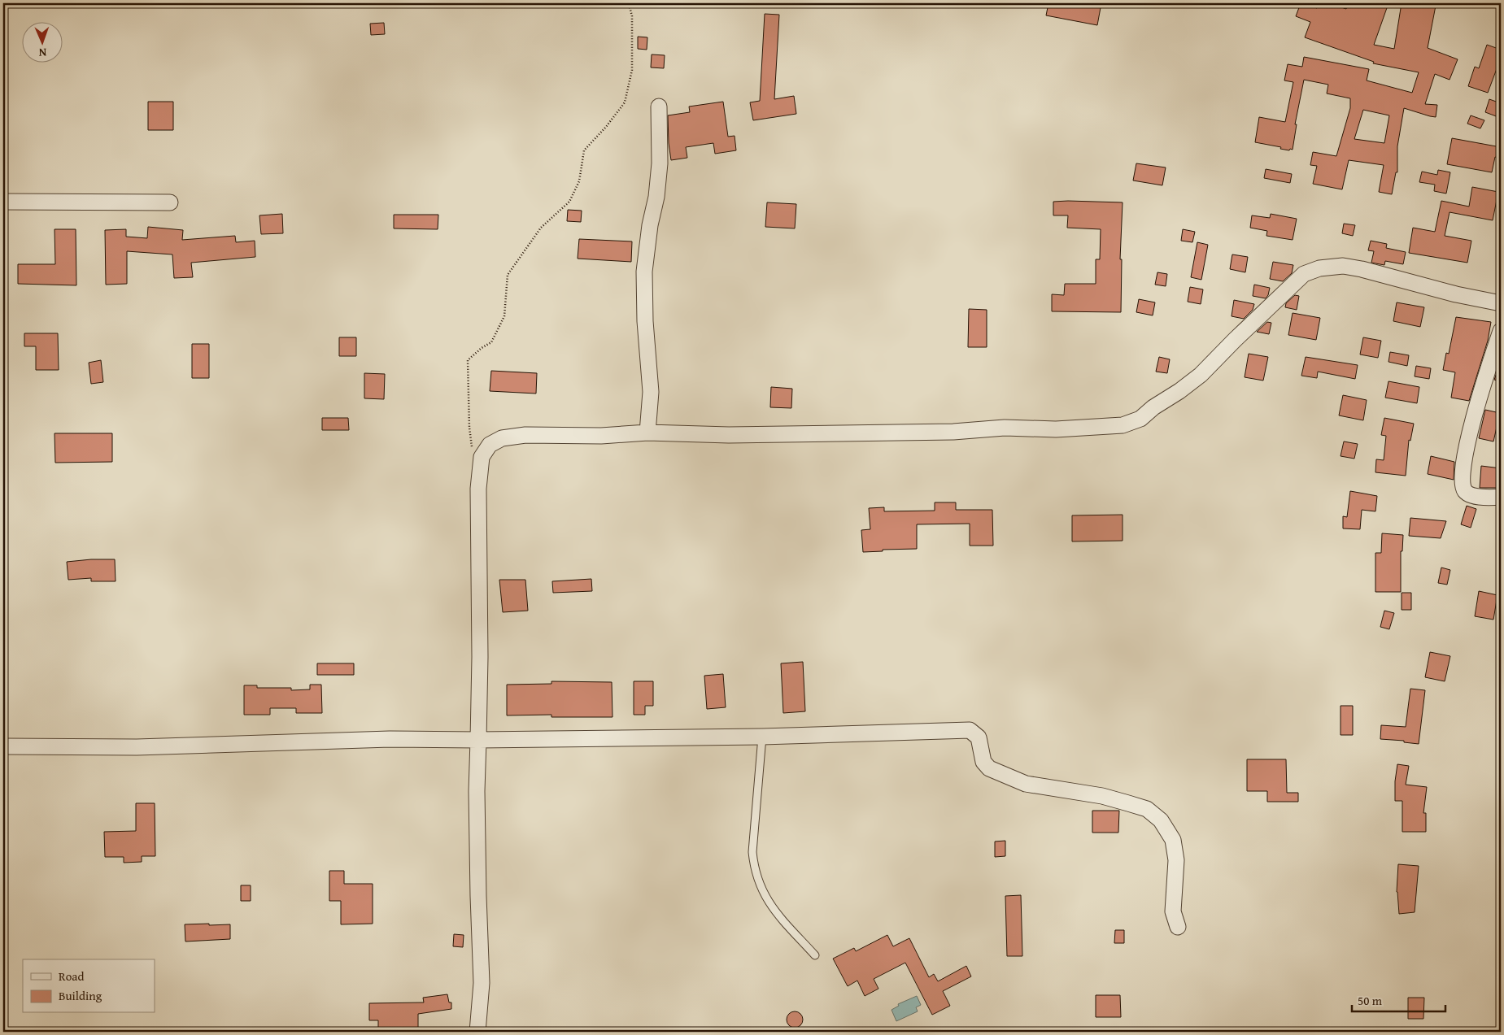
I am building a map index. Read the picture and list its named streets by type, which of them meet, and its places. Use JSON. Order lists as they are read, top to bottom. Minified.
{"legend":["Road","Building"],"scale_bar":"50 m","north":"bottom"}
